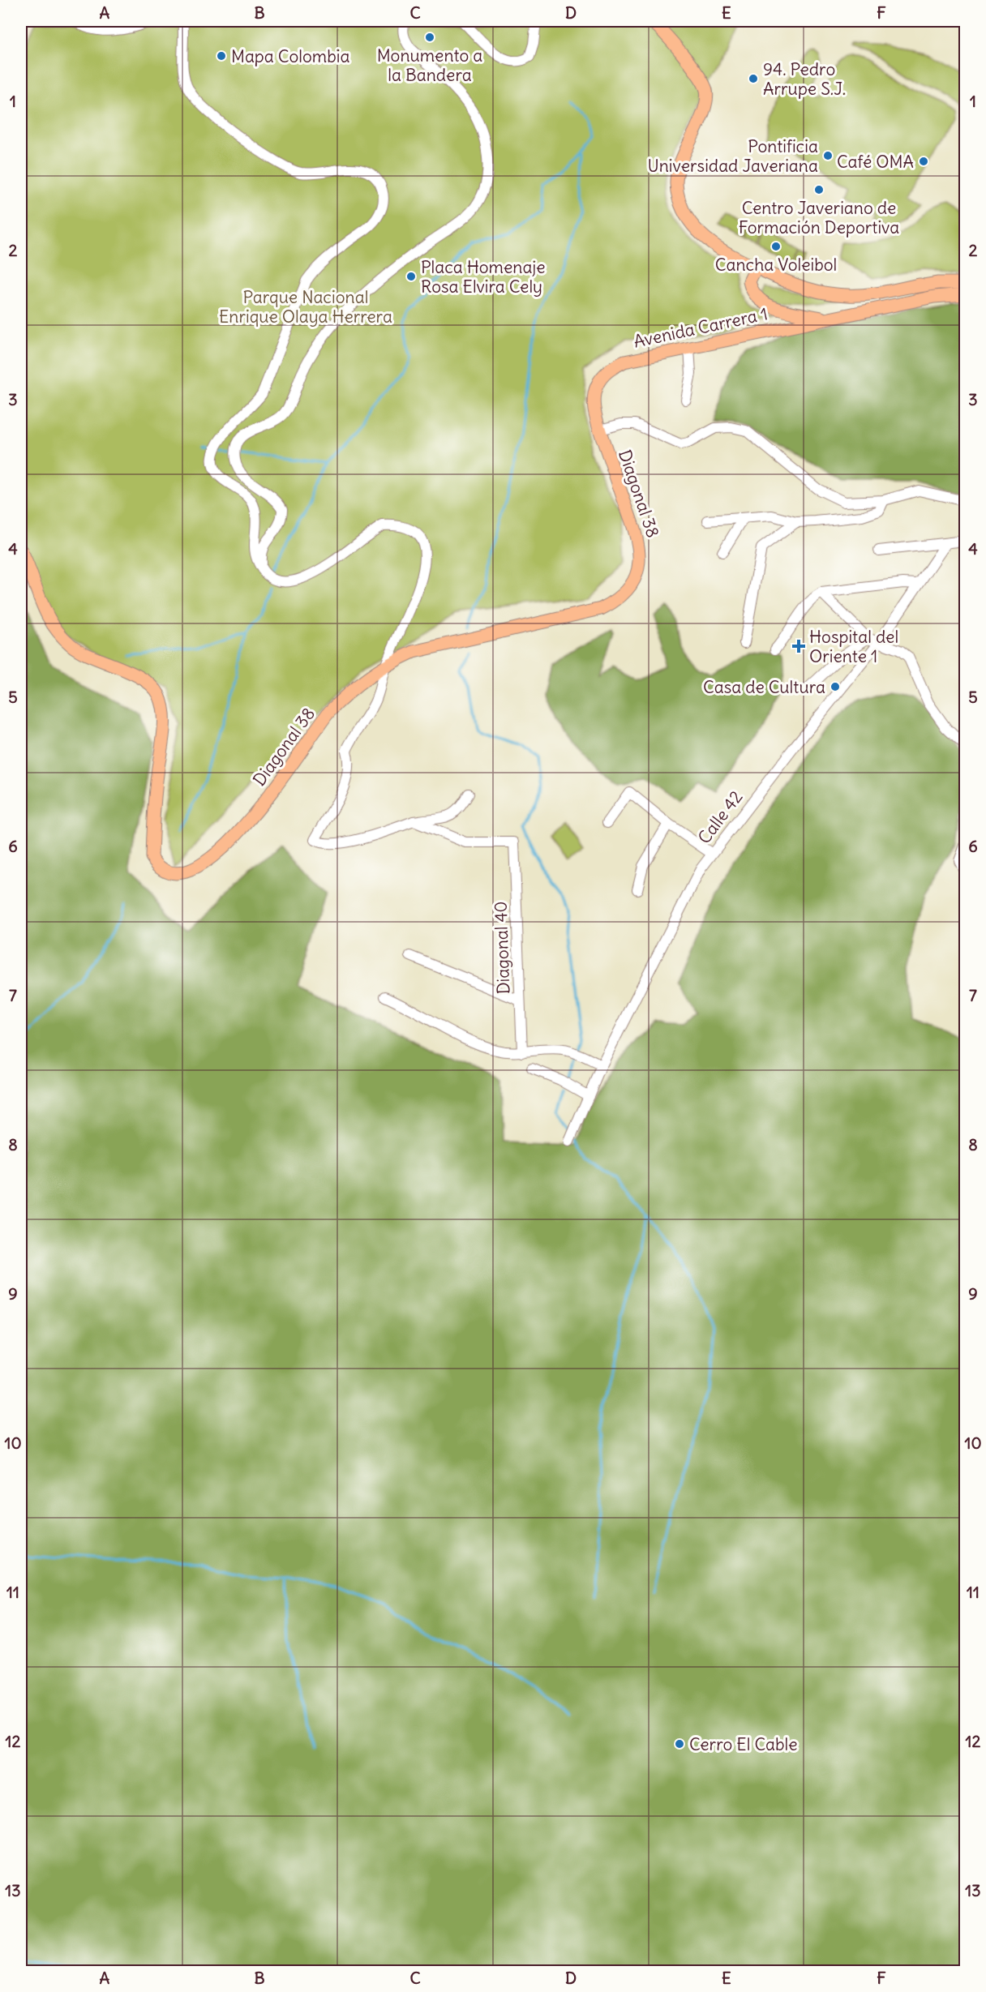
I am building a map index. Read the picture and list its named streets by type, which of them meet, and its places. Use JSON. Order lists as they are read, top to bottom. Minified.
{"streets":{"main road":["Avenida Carrera 1","Diagonal 38"],"street":["Calle 42","Diagonal 40"]},"crossings":[["Avenida Carrera 1","Diagonal 38"]],"parks":["Parque Nacional Enrique Olaya Herrera"],"places":{"other":["Monumento a la Bandera","Mapa Colombia","94. Pedro Arrupe S.J.","Pontificia Universidad Javeriana","Café OMA","Centro Javeriano de Formación Deportiva","Cancha Voleibol","Placa Homenaje Rosa Elvira Cely","Casa de Cultura","Cerro El Cable"],"health":["Hospital del Oriente 1"]},"grid":{"columns":["A","B","C","D","E","F"],"rows":["1","2","3","4","5","6","7","8","9","10","11","12","13"]}}
